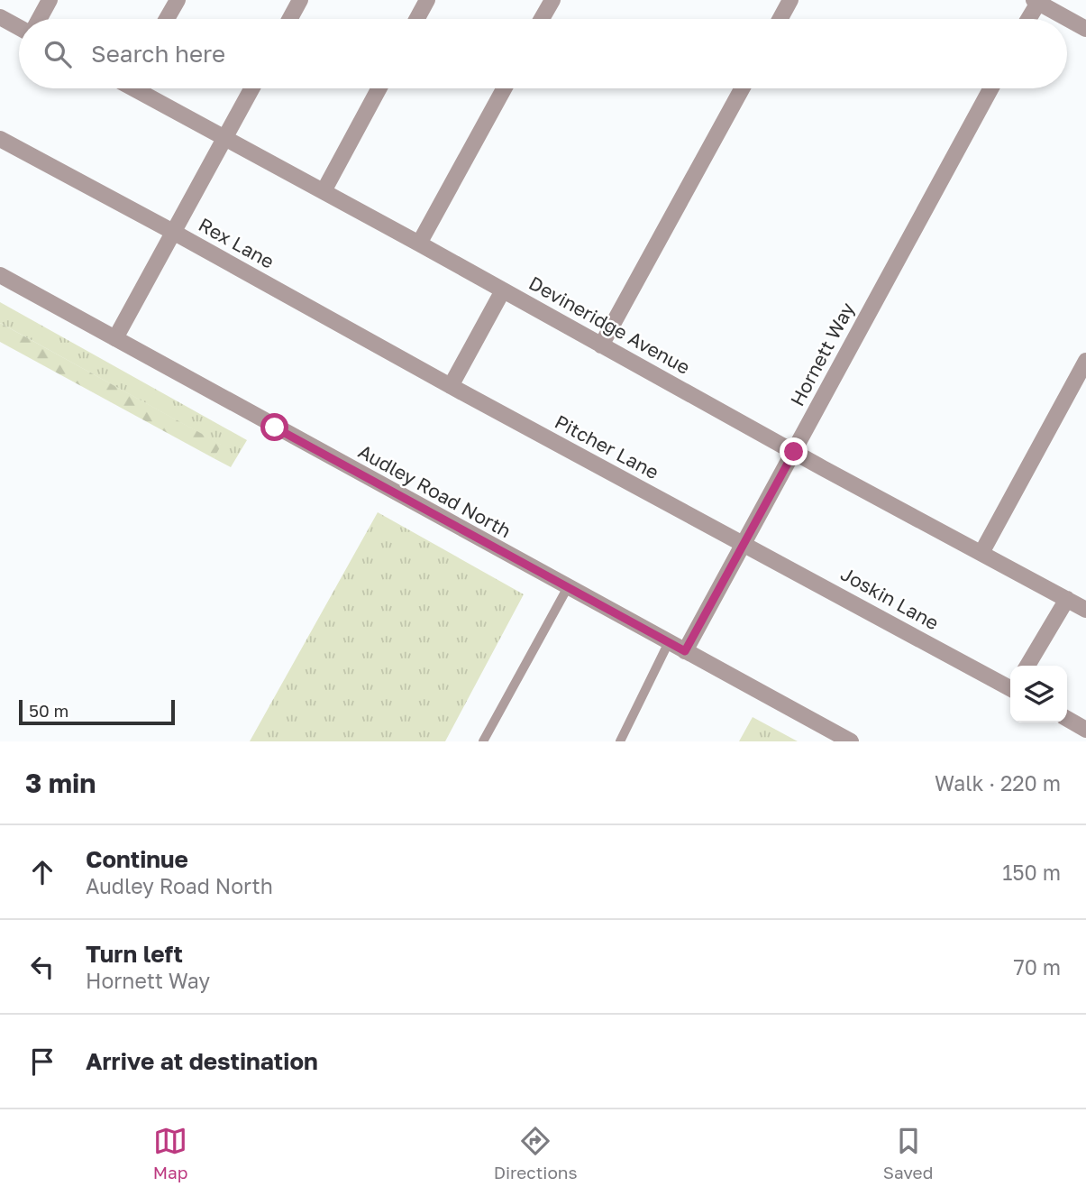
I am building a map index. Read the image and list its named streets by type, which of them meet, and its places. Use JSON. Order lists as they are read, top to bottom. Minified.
{"streets":{"street":["Rex Lane","Devineridge Avenue","Hornett Way","Pitcher Lane","Audley Road North","Joskin Lane"]},"crossings":[["Rex Lane","Pitcher Lane"],["Devineridge Avenue","Hornett Way"],["Hornett Way","Pitcher Lane"],["Hornett Way","Audley Road North"],["Hornett Way","Joskin Lane"],["Pitcher Lane","Joskin Lane"]],"scale_bar":"50 m","page":{"search":"Search here","scale":"50 m","heading":["3 min","Walk · 220 m"],"list":[["Continue","Audley Road North","150 m"],["Turn left","Hornett Way","70 m"],"Arrive at destination"],"nav":["Map","Directions","Saved"]}}
